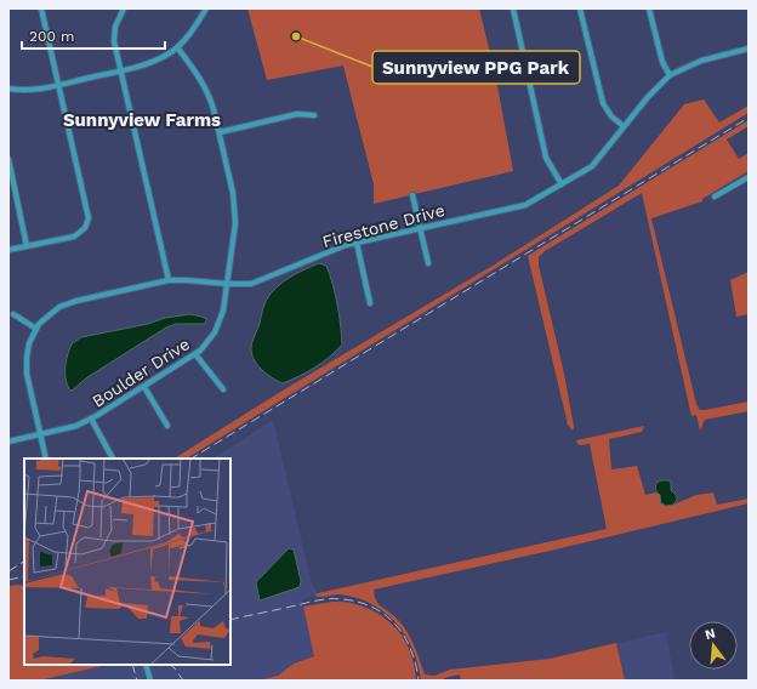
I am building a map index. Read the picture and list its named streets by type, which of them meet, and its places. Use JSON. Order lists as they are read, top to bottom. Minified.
{"streets":{"street":["Firestone Drive","Boulder Drive"]},"crossings":[["Firestone Drive","Boulder Drive"]],"districts":["Sunnyview Farms"],"places":["Sunnyview PPG Park"],"scale_bar":"200 m","north":"top"}
